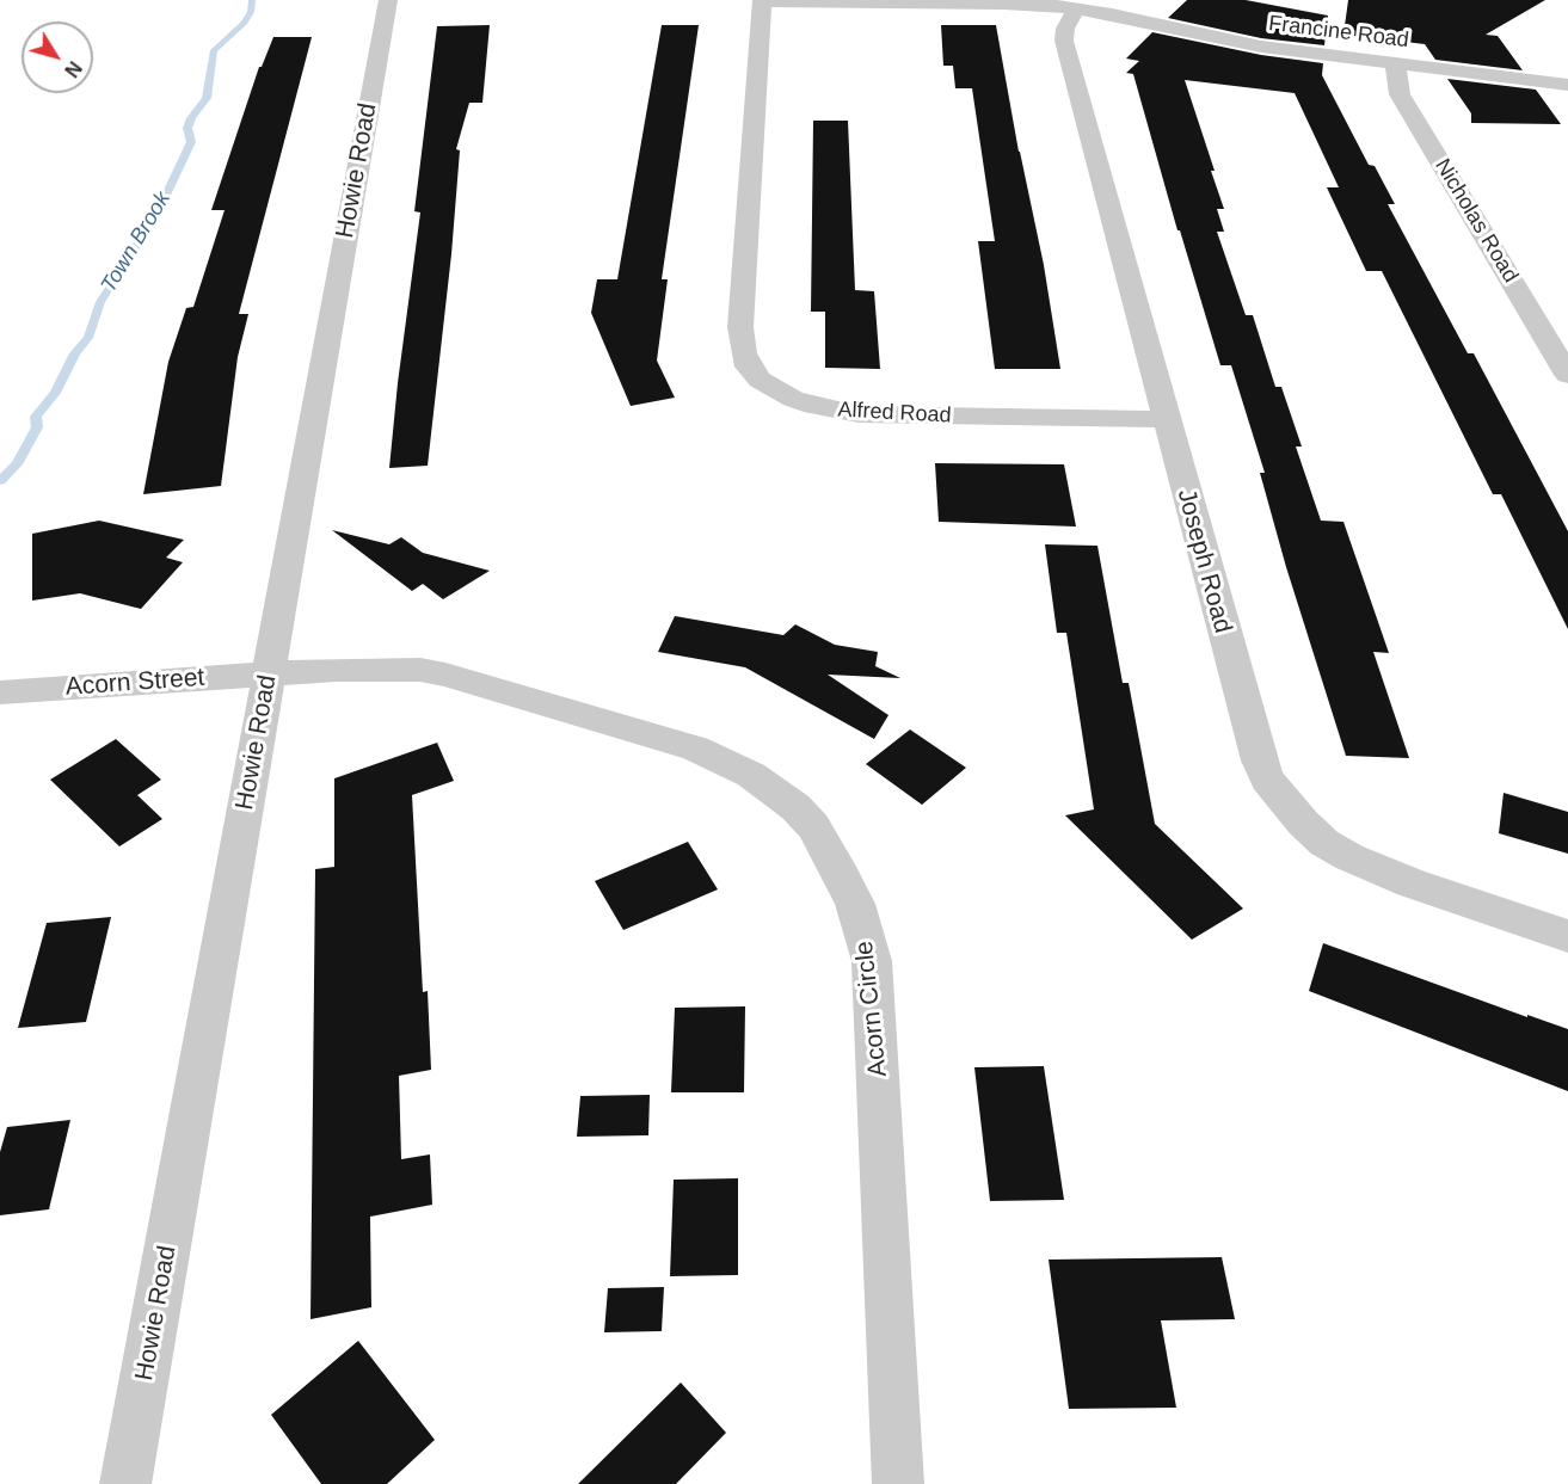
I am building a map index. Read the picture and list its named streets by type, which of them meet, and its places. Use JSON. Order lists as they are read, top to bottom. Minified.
{"streets":{"street":["Francine Road","Howie Road","Nicholas Road","Alfred Road","Joseph Road","Acorn Street","Acorn Circle"]},"crossings":[["Francine Road","Nicholas Road"],["Francine Road","Alfred Road"],["Francine Road","Joseph Road"],["Howie Road","Acorn Street"],["Howie Road","Acorn Circle"],["Alfred Road","Joseph Road"],["Acorn Street","Acorn Circle"]],"water":["Town Brook"],"north":"bottom right"}
